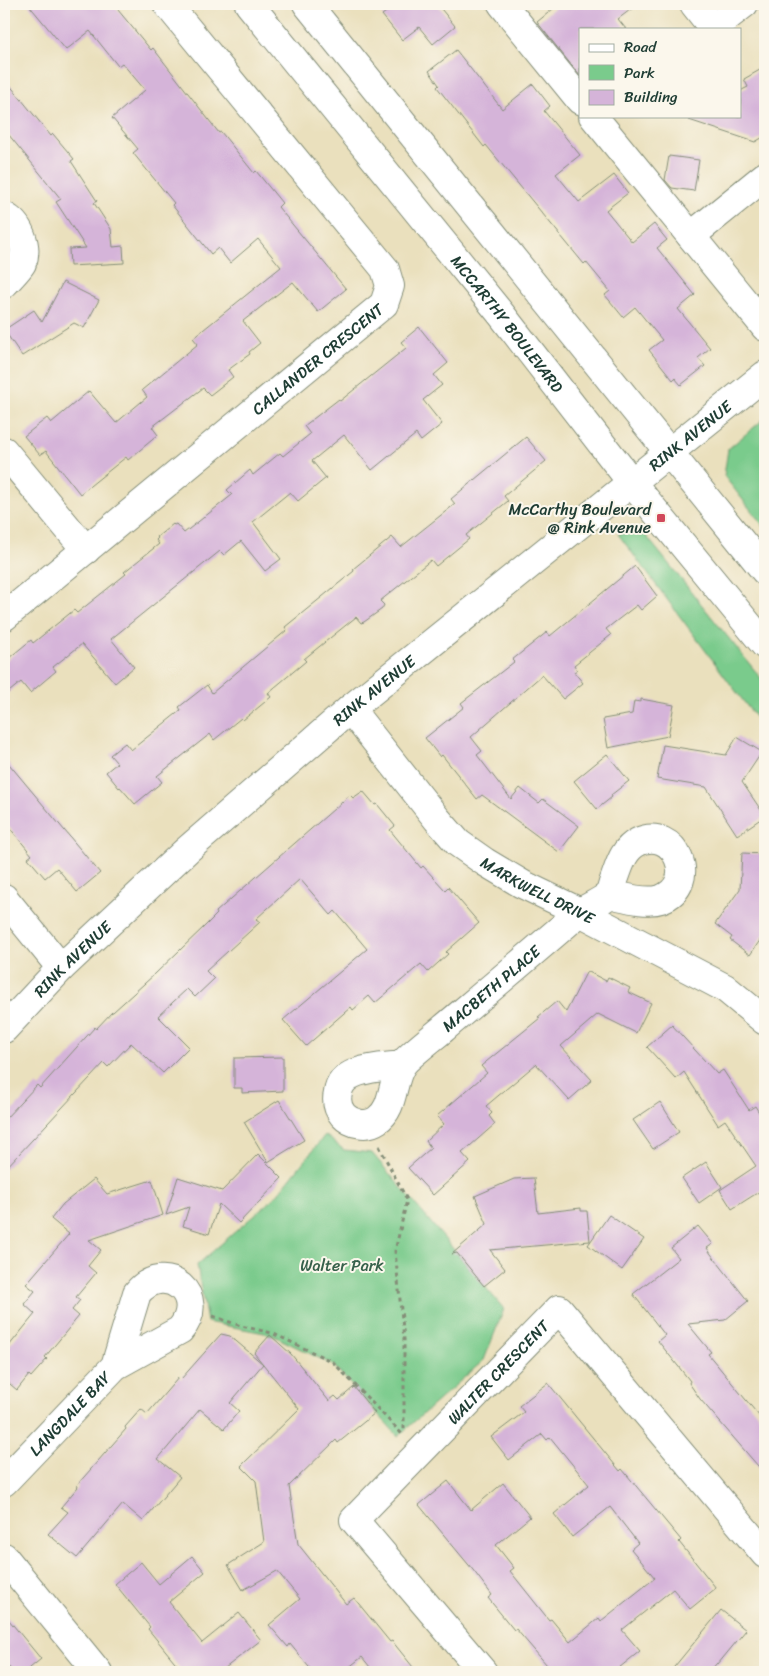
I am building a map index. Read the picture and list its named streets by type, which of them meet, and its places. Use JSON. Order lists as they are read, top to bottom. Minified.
{"streets":{"street":["MCCARTHY BOULEVARD","CALLANDER CRESCENT","RINK AVENUE","MARKWELL DRIVE","MACBETH PLACE","WALTER CRESCENT","LANGDALE BAY"]},"crossings":[["MCCARTHY BOULEVARD","RINK AVENUE"],["RINK AVENUE","MARKWELL DRIVE"],["MARKWELL DRIVE","MACBETH PLACE"]],"parks":["Walter Park"],"places":{"transit":["McCarthy Boulevard @ Rink Avenue"]},"legend":["Road","Park","Building"]}
